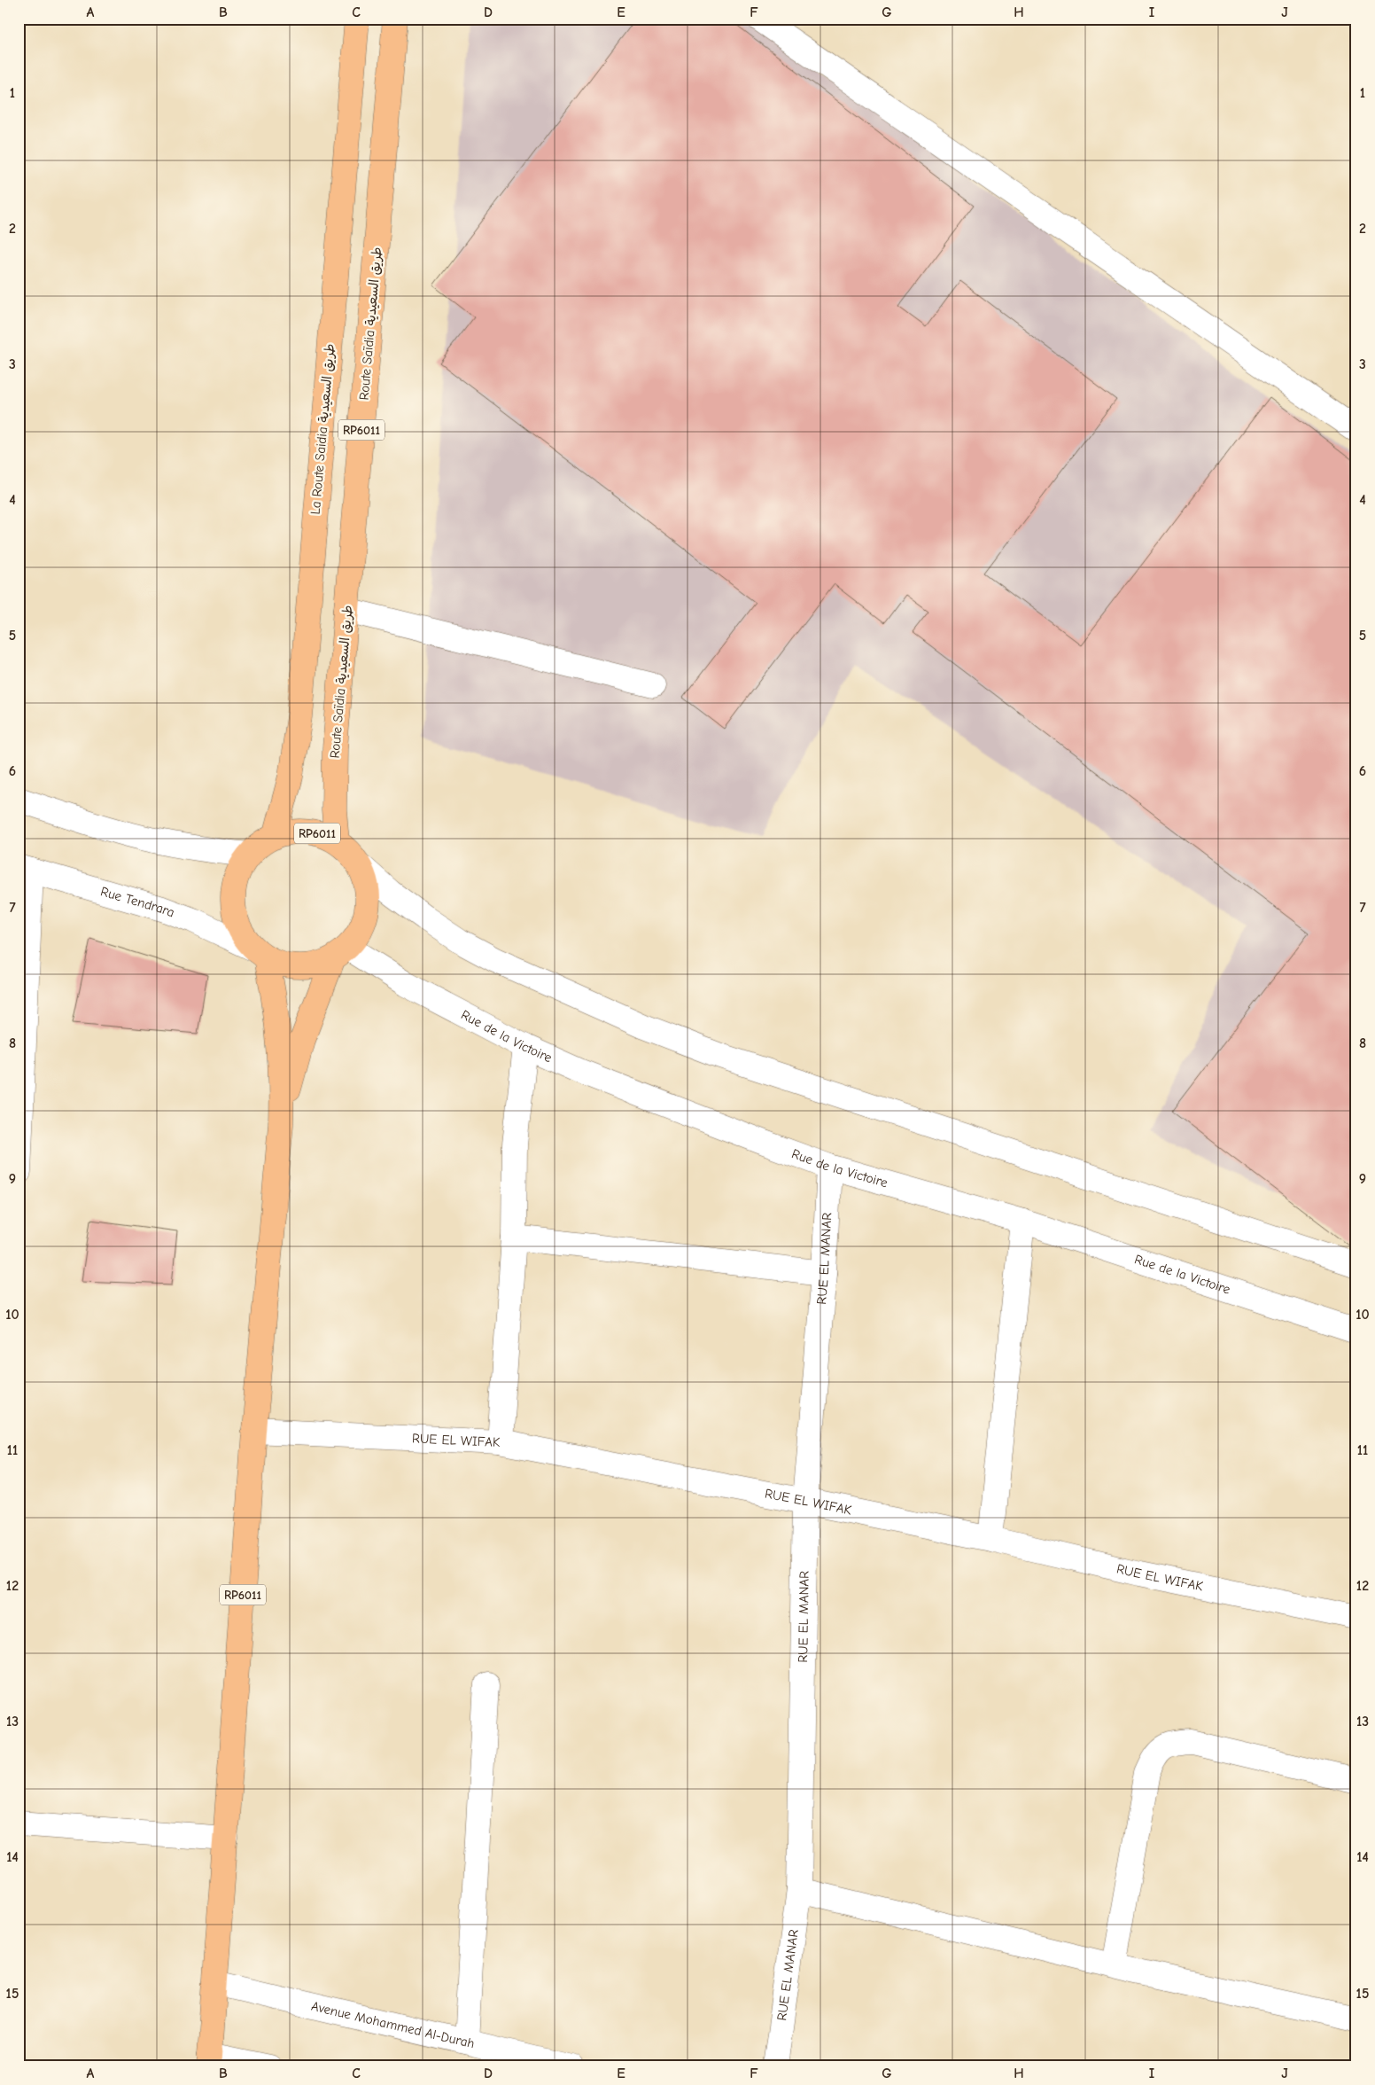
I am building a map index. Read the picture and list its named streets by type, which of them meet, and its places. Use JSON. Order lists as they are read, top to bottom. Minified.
{"streets":{"highway":["Route Saïdia طريق السعيدية","La Route Saidia طريق السعيدية","RP6011"],"street":["Rue Tendrara","Rue de la Victoire","RUE EL MANAR","RUE EL WIFAK","Avenue Mohammed Al-Durah"]},"crossings":[["Route Saïdia طريق السعيدية","La Route Saidia طريق السعيدية"],["Route Saïdia طريق السعيدية","RP6011"],["Route Saïdia طريق السعيدية","Rue Tendrara"],["Route Saïdia طريق السعيدية","Rue de la Victoire"],["La Route Saidia طريق السعيدية","RP6011"],["La Route Saidia طريق السعيدية","Rue Tendrara"],["La Route Saidia طريق السعيدية","Rue de la Victoire"],["RP6011","Rue Tendrara"],["RP6011","Rue de la Victoire"],["RP6011","RUE EL WIFAK"],["RP6011","Avenue Mohammed Al-Durah"],["Rue Tendrara","Rue de la Victoire"],["Rue de la Victoire","RUE EL MANAR"],["RUE EL MANAR","RUE EL WIFAK"]],"grid":{"columns":["A","B","C","D","E","F","G","H","I","J"],"rows":["1","2","3","4","5","6","7","8","9","10","11","12","13","14","15"]}}
